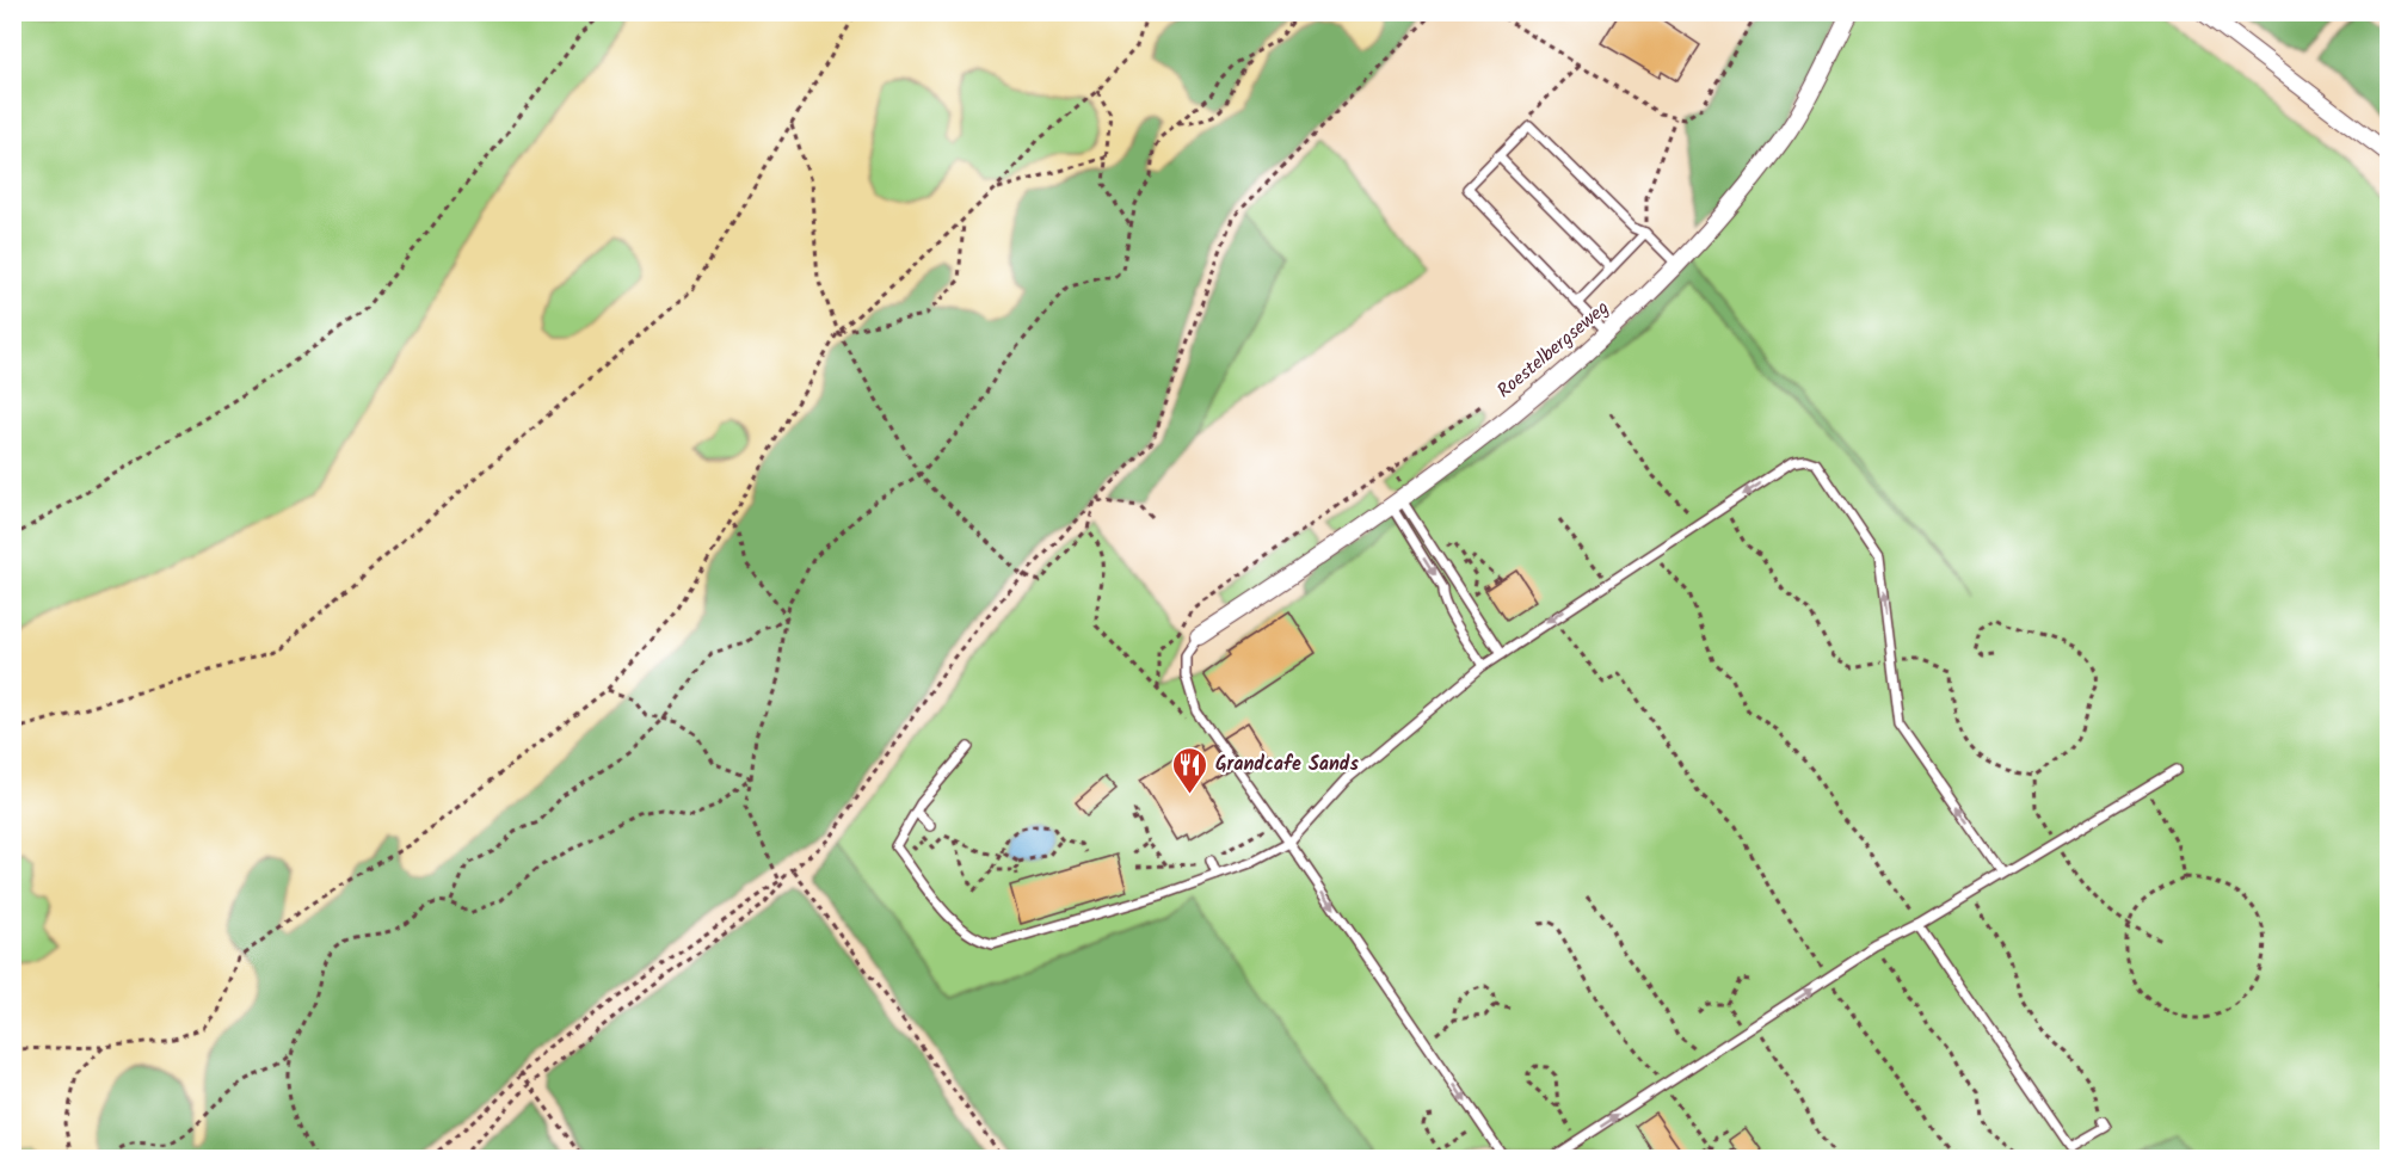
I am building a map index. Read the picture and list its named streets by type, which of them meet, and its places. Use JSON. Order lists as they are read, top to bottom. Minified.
{"streets":{"street":["Roestelbergseweg"]},"places":{"restaurant":["Grandcafe Sands"]}}
